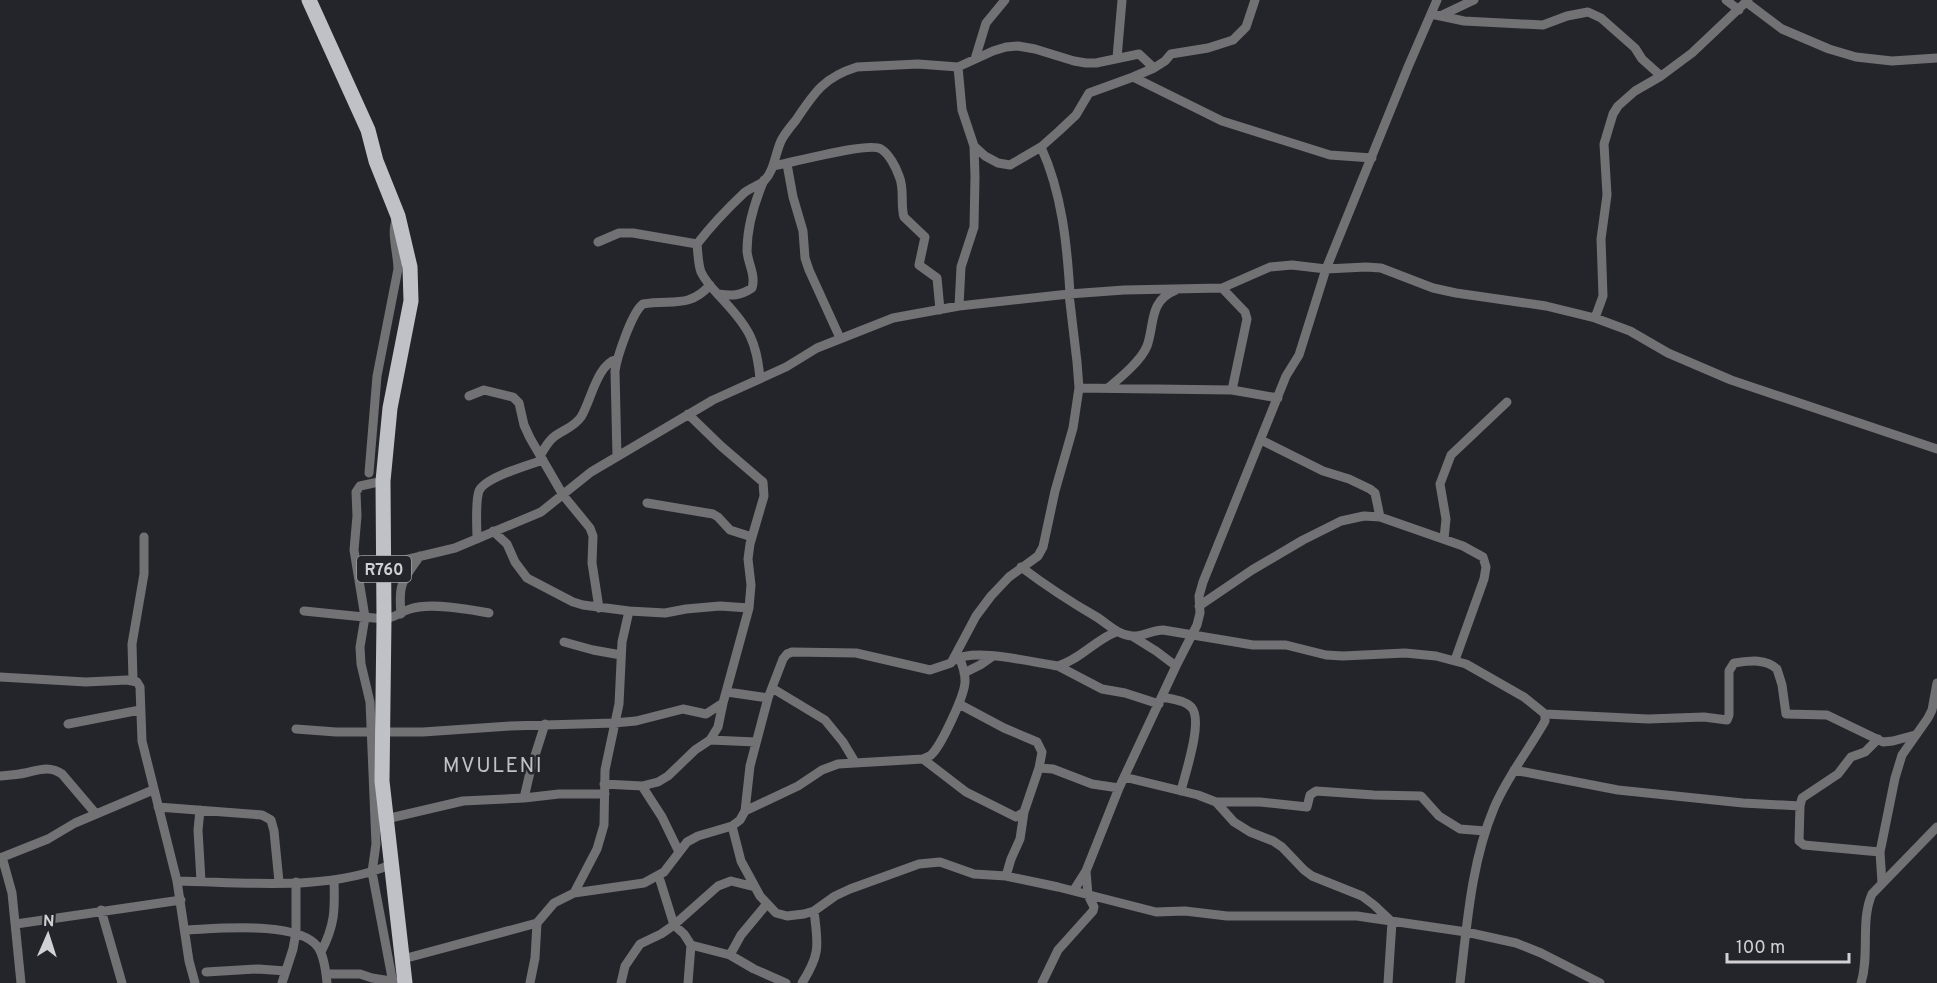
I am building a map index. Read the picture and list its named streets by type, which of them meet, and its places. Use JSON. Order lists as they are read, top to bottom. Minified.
{"streets":{"main road":["R760"]},"districts":["MVULENI"],"scale_bar":"100 m","north":"top"}
